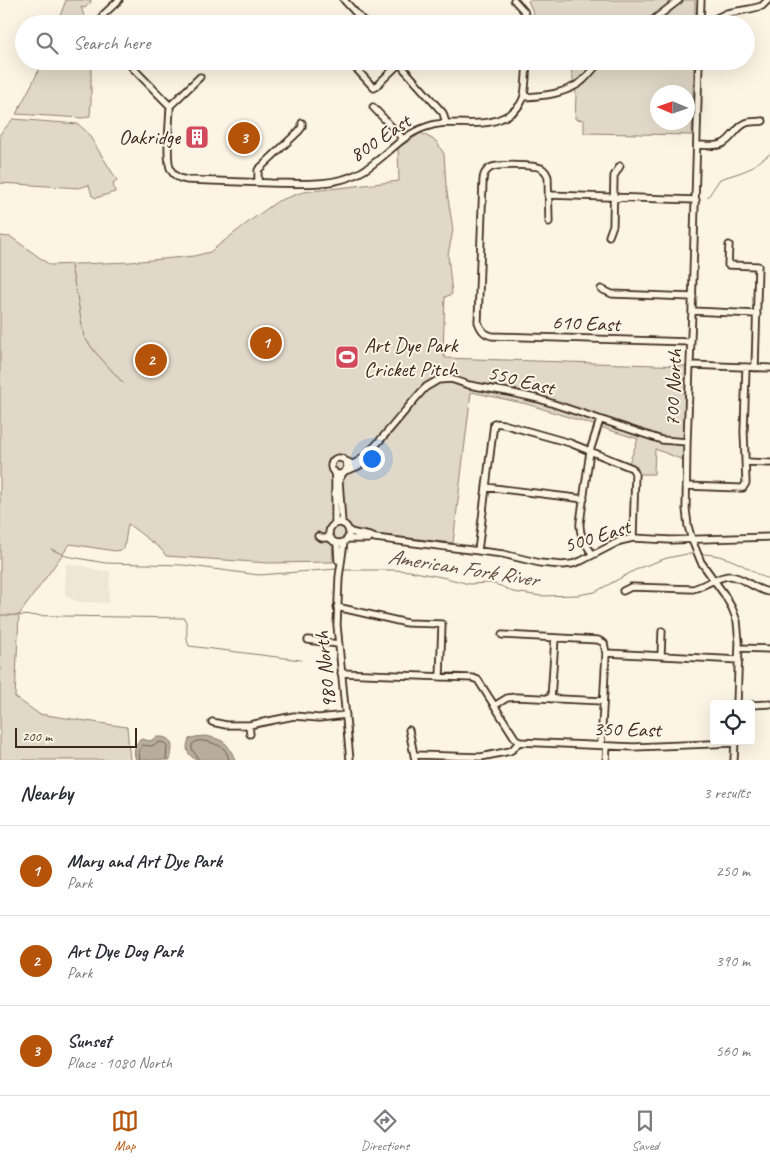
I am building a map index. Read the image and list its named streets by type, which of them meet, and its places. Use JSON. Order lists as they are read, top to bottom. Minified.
{"streets":{"street":["800 East","610 East","550 East","700 North","500 East","980 North","350 East"]},"crossings":[["610 East","700 North"],["550 East","700 North"],["700 North","500 East"],["500 East","980 North"]],"water":["American Fork River"],"places":{"building":["Oakridge"],"sports":["Art Dye Park Cricket Pitch"]},"scale_bar":"200 m","north":"left","page":{"search":"Search here","pins":["3","1","2"],"scale":"200 m","heading":["Nearby","3 results"],"list":[{"mark":"1","name":"Mary and Art Dye Park","note":"Park","value":"250 m"},{"mark":"2","name":"Art Dye Dog Park","note":"Park","value":"390 m"},{"mark":"3","name":"Sunset","note":"Place · 1080 North","value":"560 m"}],"nav":["Map","Directions","Saved"]}}
